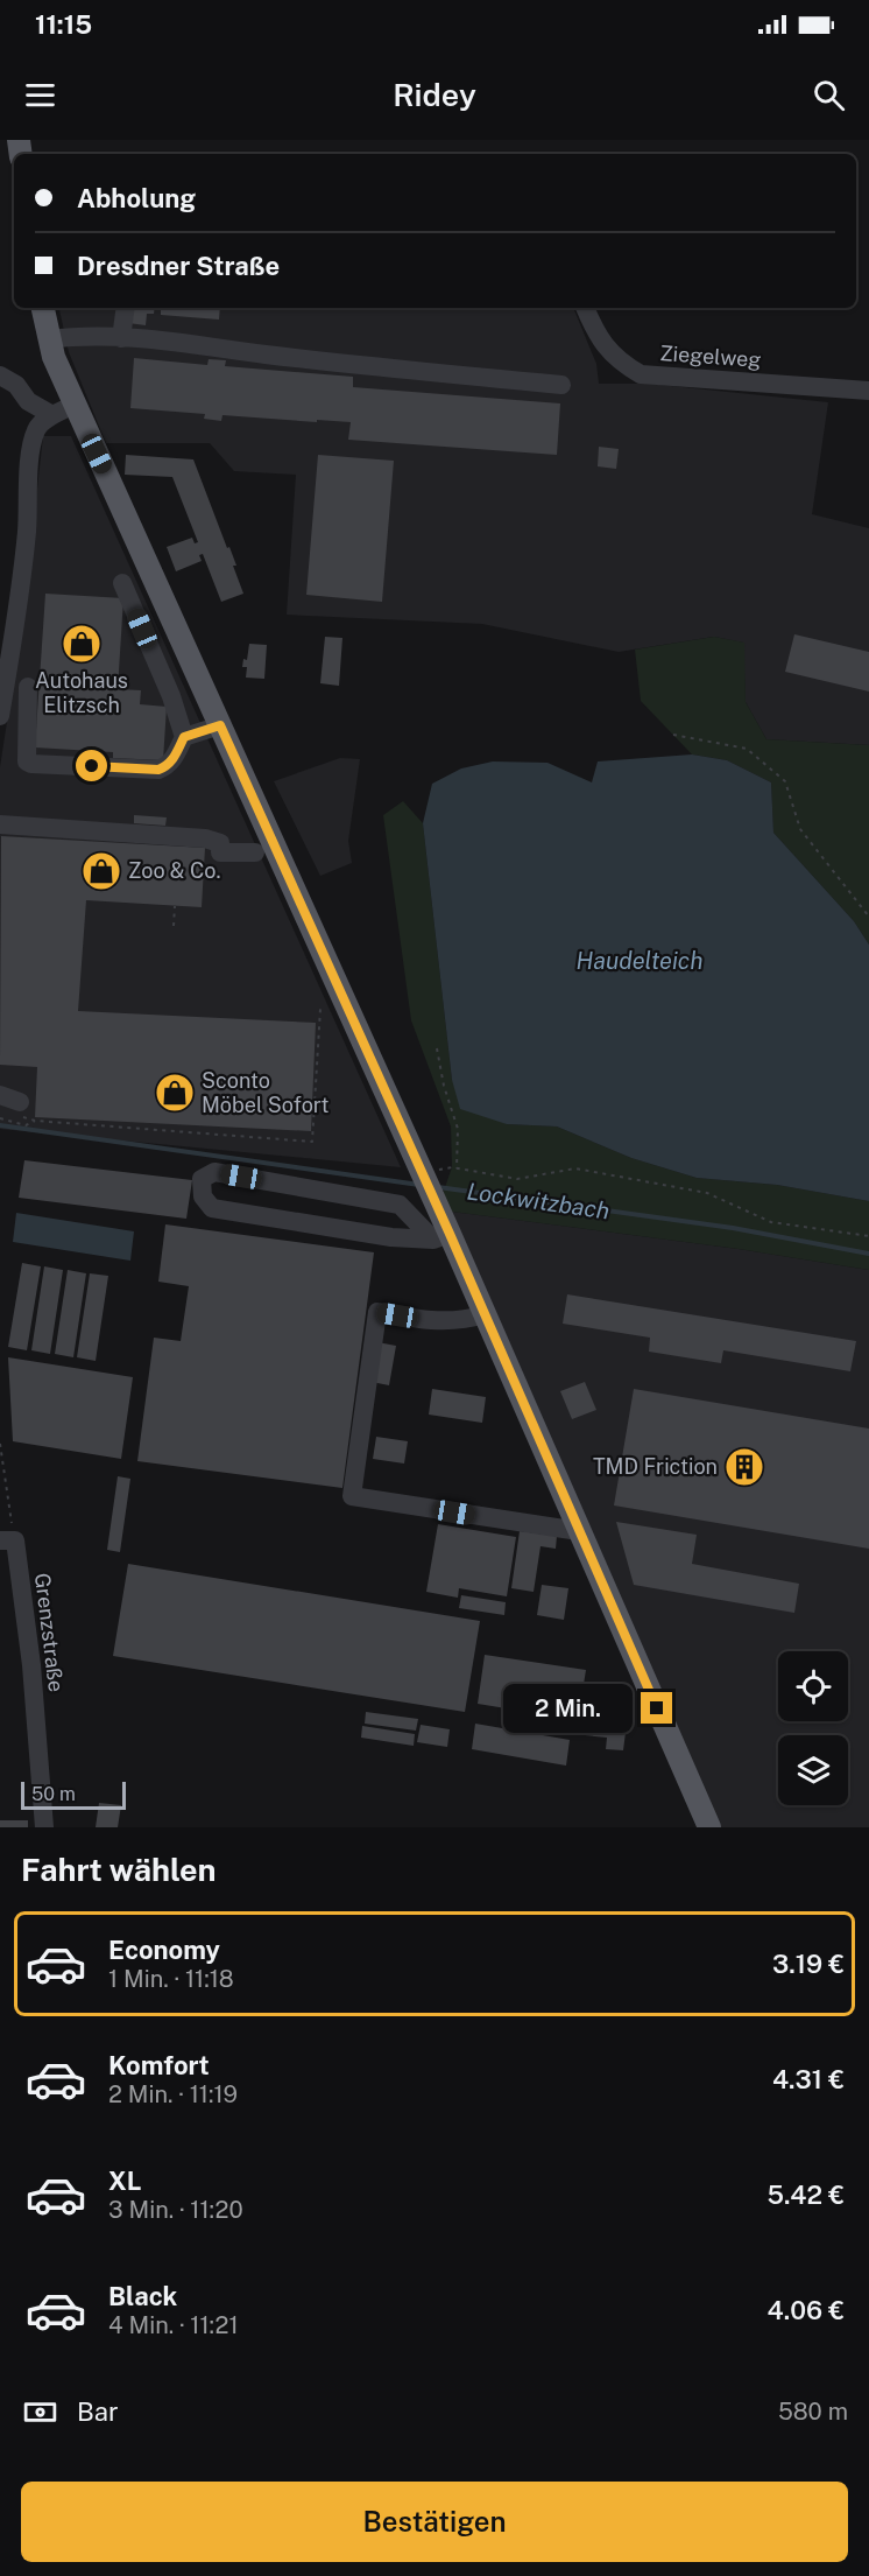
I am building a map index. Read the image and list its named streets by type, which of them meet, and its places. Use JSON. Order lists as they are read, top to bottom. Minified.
{"streets":{"street":["Ziegelweg","Grenzstraße"]},"water":["Haudelteich","Lockwitzbach"],"places":{"shop":["Autohaus Elitzsch","Zoo & Co.","Sconto Möbel Sofort"],"building":["TMD Friction"]},"scale_bar":"50 m","page":{"status":"11:15","header":"Ridey","banner":["Abholung","Dresdner Straße"],"bubble":"2 Min.","scale":"50 m","heading":"Fahrt wählen","list":[{"name":"Economy","note":"1 Min. · 11:18","value":"3.19 €"},{"name":"Komfort","note":"2 Min. · 11:19","value":"4.31 €"},{"name":"XL","note":"3 Min. · 11:20","value":"5.42 €"},{"name":"Black","note":"4 Min. · 11:21","value":"4.06 €"}],"pay":["Bar","580 m"],"buttons":"Bestätigen"}}
